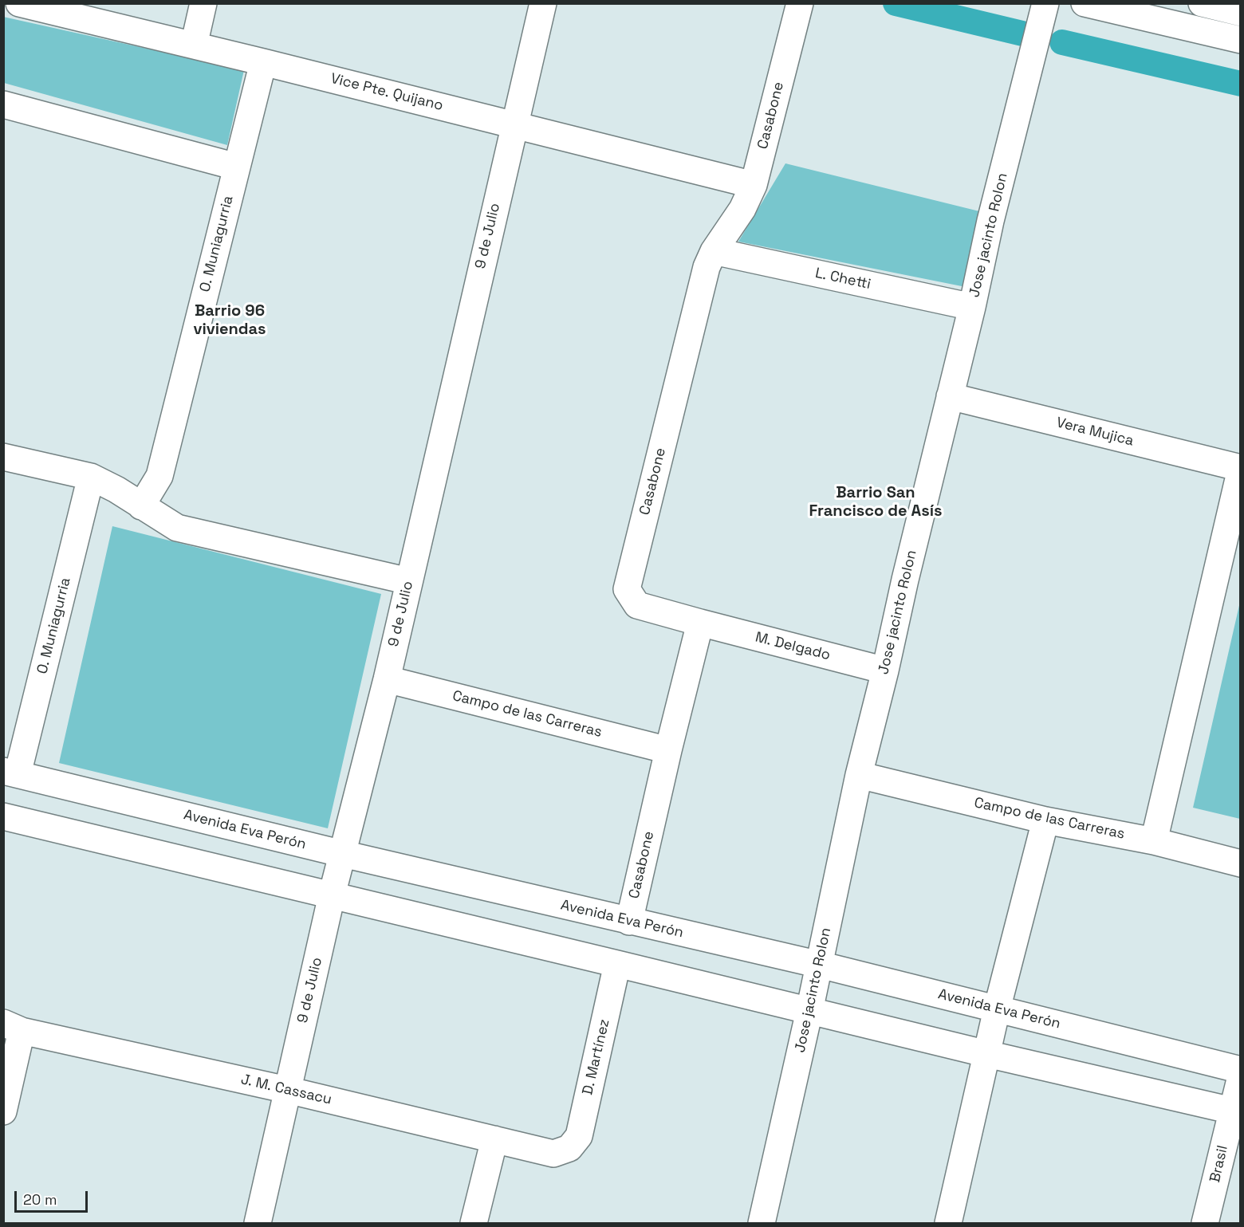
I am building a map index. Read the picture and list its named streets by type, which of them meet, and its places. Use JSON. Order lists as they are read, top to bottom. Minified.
{"streets":{"street":["Vice Pte. Quijano","Casabone","Jose jacinto Rolon","9 de Julio","O. Muniagurria","L. Chetti","Vera Mujica","M. Delgado","Campo de las Carreras","Avenida Eva Perón","D. Martínez","J. M. Cassacu","Brasil"]},"crossings":[["Vice Pte. Quijano","Casabone"],["Vice Pte. Quijano","9 de Julio"],["Vice Pte. Quijano","O. Muniagurria"],["Casabone","L. Chetti"],["Casabone","M. Delgado"],["Casabone","Campo de las Carreras"],["Casabone","Avenida Eva Perón"],["Jose jacinto Rolon","L. Chetti"],["Jose jacinto Rolon","Vera Mujica"],["Jose jacinto Rolon","M. Delgado"],["Jose jacinto Rolon","Campo de las Carreras"],["Jose jacinto Rolon","Avenida Eva Perón"],["9 de Julio","Campo de las Carreras"],["9 de Julio","Avenida Eva Perón"],["9 de Julio","J. M. Cassacu"],["O. Muniagurria","Avenida Eva Perón"],["D. Martínez","J. M. Cassacu"]],"districts":["Barrio 96 viviendas","Barrio San Francisco de Asís"],"scale_bar":"20 m"}
